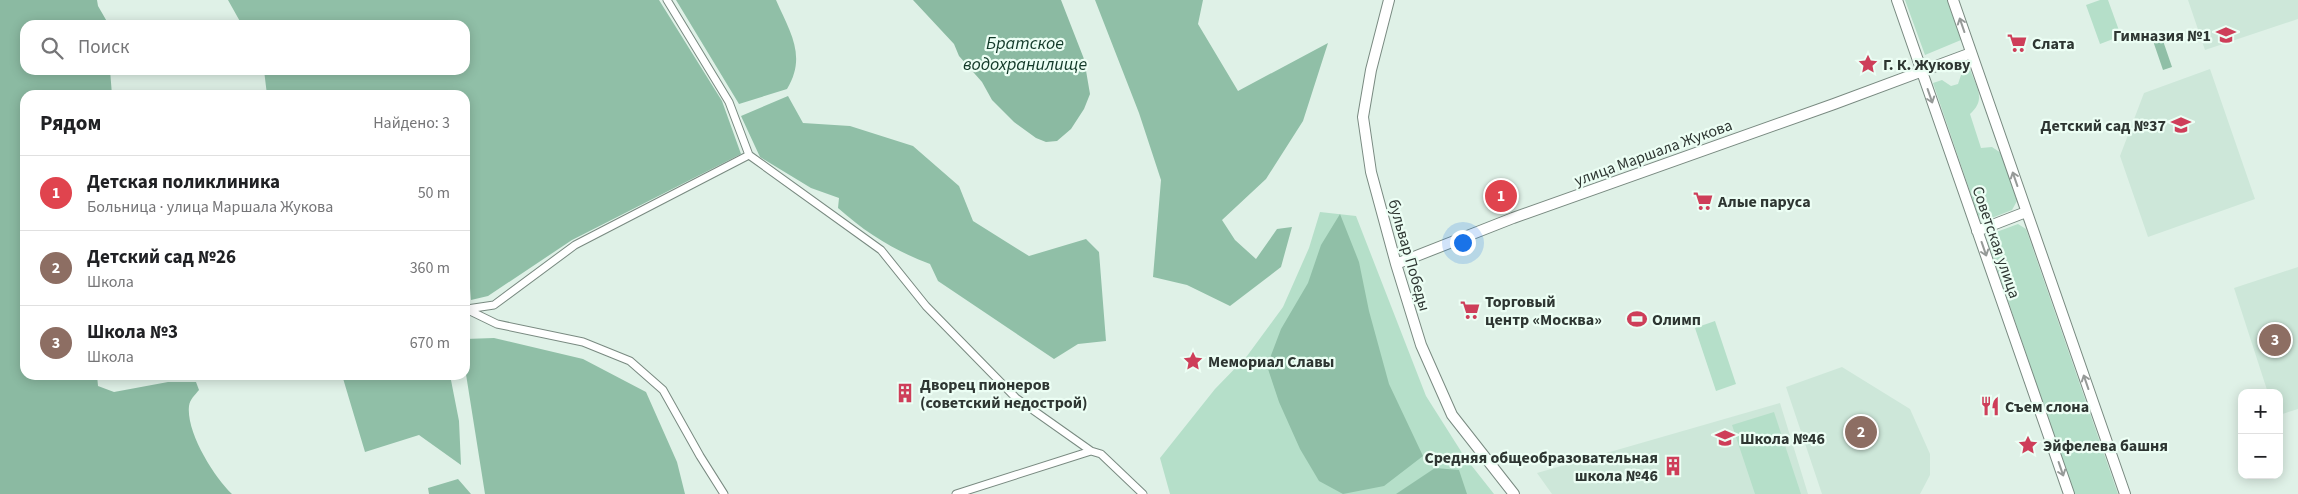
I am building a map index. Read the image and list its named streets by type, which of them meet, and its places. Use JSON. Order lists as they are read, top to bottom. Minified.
{"streets":{"street":["улица Маршала Жукова","Советская улица","бульвар Победы"]},"crossings":[["улица Маршала Жукова","Советская улица"],["улица Маршала Жукова","бульвар Победы"]],"water":["Братское водохранилище"],"places":{"school or university":["Гимназия №1","Детский сад №37","Школа №46"],"supermarket":["Слата","Алые паруса","Торговый центр «Москва»"],"place":["Г. К. Жукову","Мемориал Славы","Эйфелева башня"],"sports":["Олимп"],"building":["Дворец пионеров (советский недострой)","Средняя общеобразовательная школа №46"],"restaurant":["Съем слона"]},"page":{"search":"Поиск","heading":["Рядом","Найдено: 3"],"list":[{"mark":"1","name":"Детская поликлиника","note":"Больница · улица Маршала Жукова","value":"50 m"},{"mark":"2","name":"Детский сад №26","note":"Школа","value":"360 m"},{"mark":"3","name":"Школа №3","note":"Школа","value":"670 m"}],"pins":["1","3","2"],"map_buttons":["+","−"]}}
